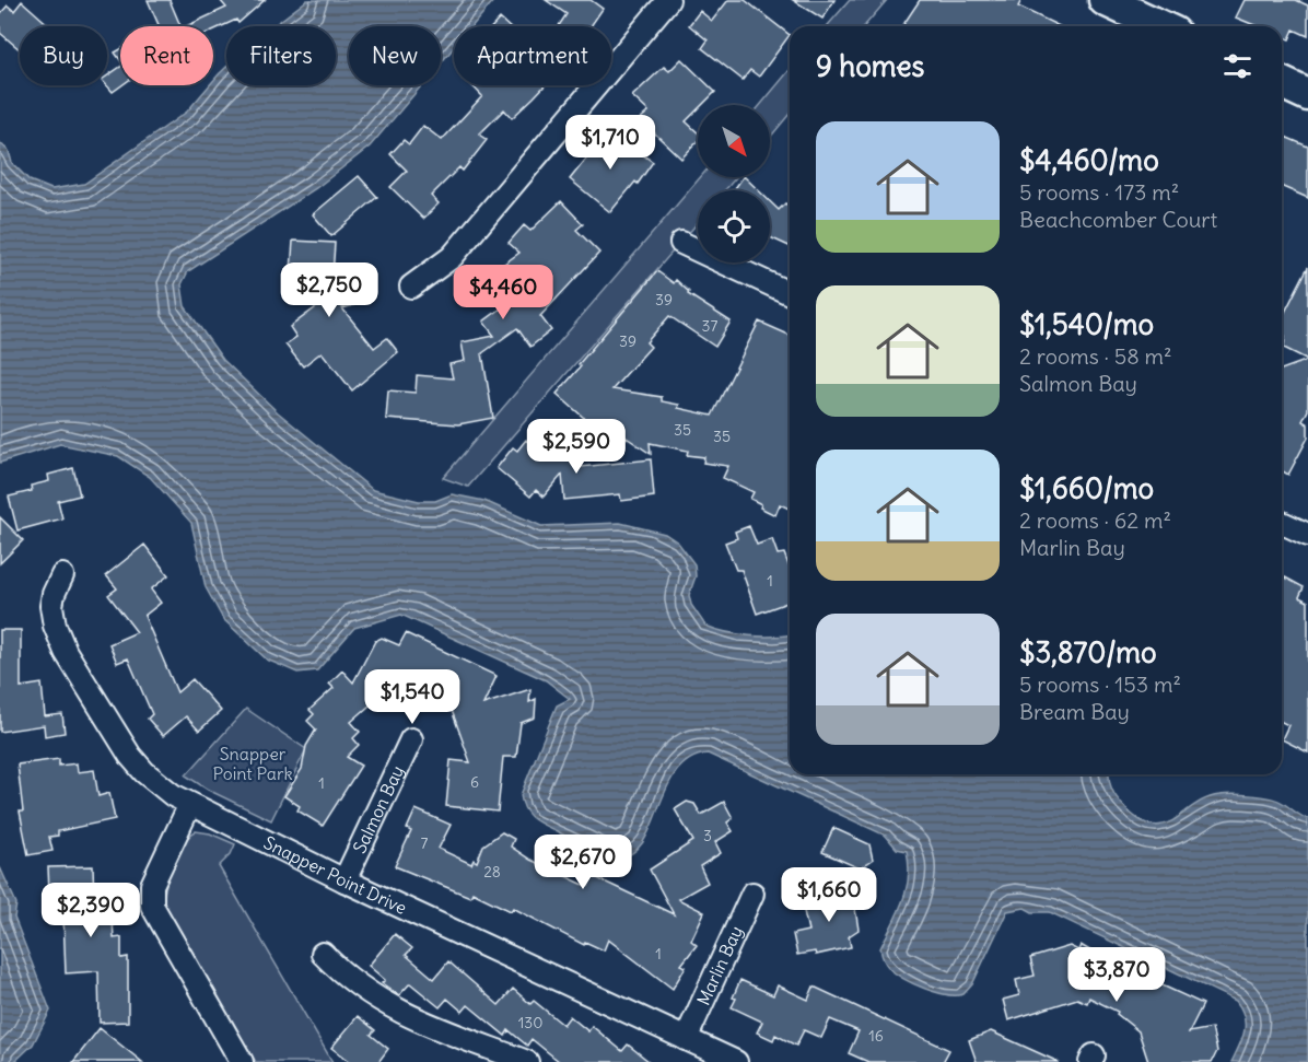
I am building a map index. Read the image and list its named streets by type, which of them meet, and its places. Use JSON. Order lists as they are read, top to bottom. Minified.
{"streets":{"street":["Salmon Bay","Snapper Point Drive","Marlin Bay"]},"crossings":[["Salmon Bay","Snapper Point Drive"],["Snapper Point Drive","Marlin Bay"]],"parks":["Snapper Point Park"],"house_numbers":["39","37","39","35","35","1","6","1","3","7","28","1","130","16"],"north":"bottom right","page":{"chip":["Buy","Rent","Filters","New","Apartment"],"heading":"9 homes","list":[{"name":"$4,460/mo","note":"5 rooms · 173 m² · Beachcomber Court"},{"name":"$1,540/mo","note":"2 rooms · 58 m² · Salmon Bay"},{"name":"$1,660/mo","note":"2 rooms · 62 m² · Marlin Bay"},{"name":"$3,870/mo","note":"5 rooms · 153 m² · Bream Bay"}],"price":["$1,710","$2,750","$4,460","$2,590","$1,540","$2,670","$1,660","$2,390","$3,870"]}}
